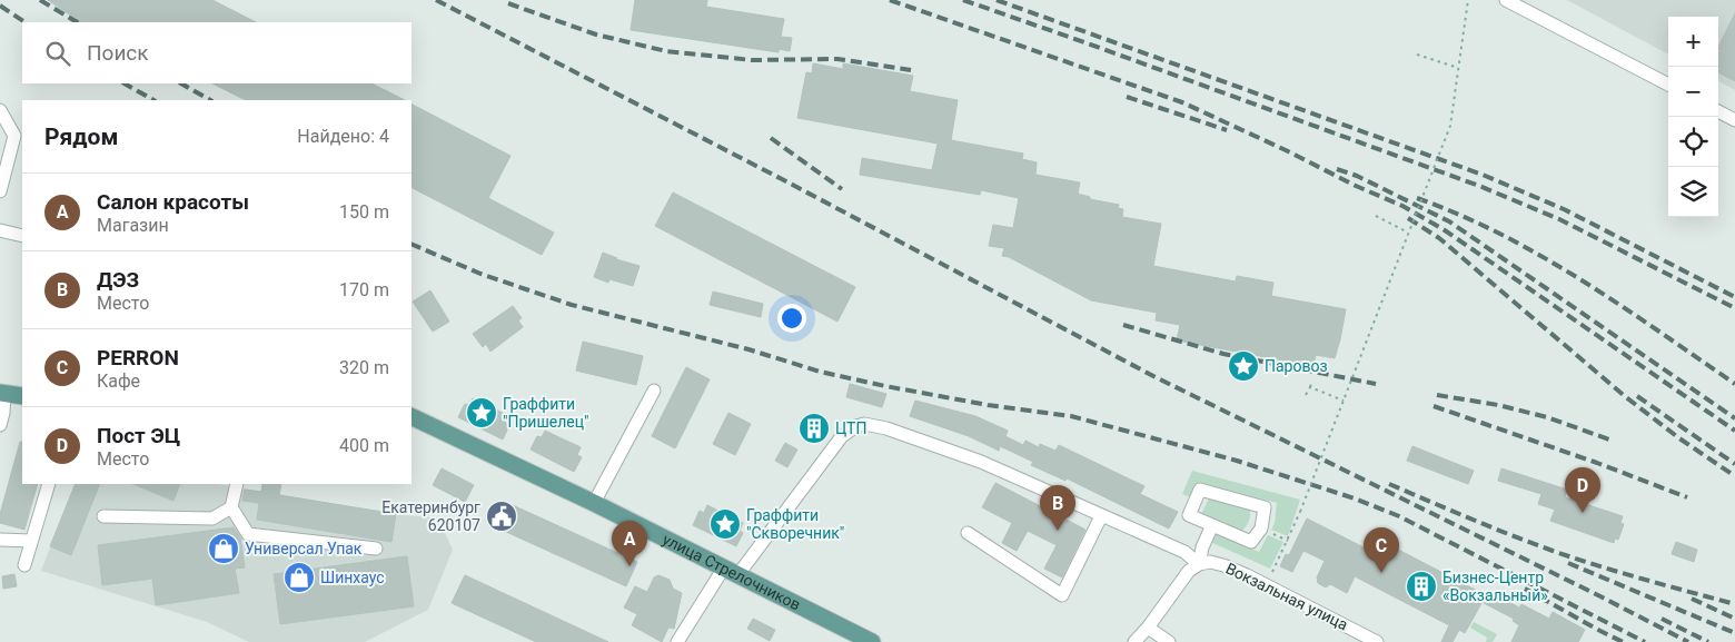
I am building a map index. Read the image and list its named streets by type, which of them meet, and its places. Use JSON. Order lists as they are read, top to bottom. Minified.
{"streets":{"main road":["улица Стрелочников"],"street":["Вокзальная улица"]},"places":{"place":["Паровоз","Граффити \"Пришелец\"","Граффити \"Скворечник\""],"building":["ЦТП","Бизнес-Центр «Вокзальный»"],"public building":["Екатеринбург 620107"],"shop":["Универсал Упак","Шинхаус"]},"page":{"map_buttons":["+","−"],"search":"Поиск","heading":["Рядом","Найдено: 4"],"list":[{"mark":"A","name":"Салон красоты","note":"Магазин","value":"150 m"},{"mark":"B","name":"ДЭЗ","note":"Место","value":"170 m"},{"mark":"C","name":"PERRON","note":"Кафе","value":"320 m"},{"mark":"D","name":"Пост ЭЦ","note":"Место","value":"400 m"}],"pins":["D","B","A","C"]}}
